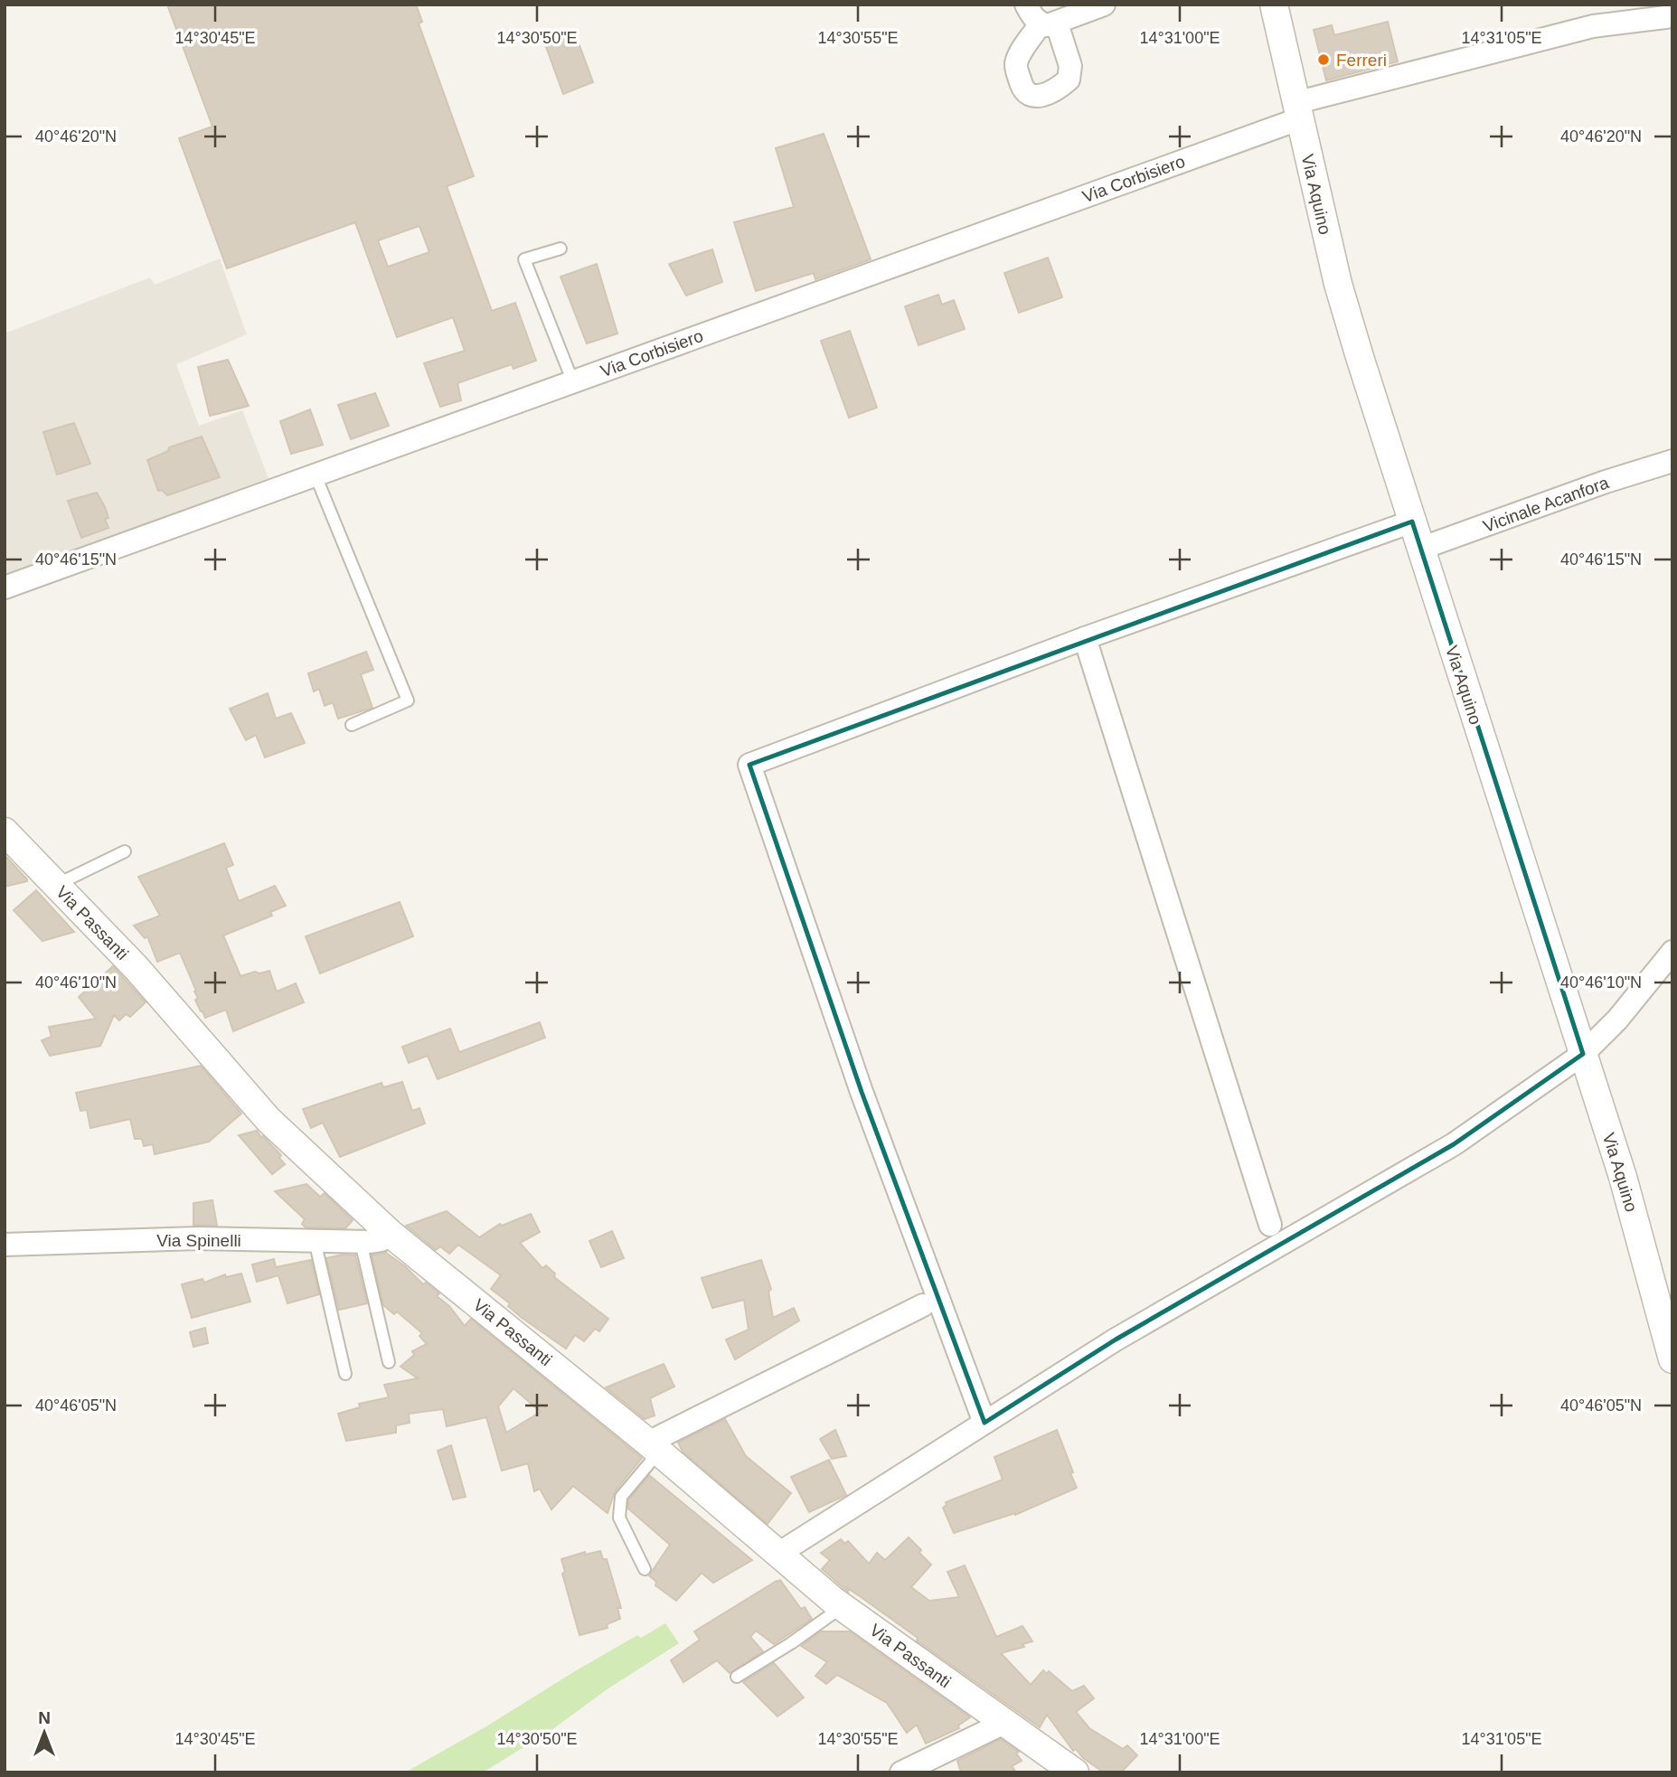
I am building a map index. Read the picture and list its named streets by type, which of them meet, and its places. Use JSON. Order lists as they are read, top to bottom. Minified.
{"streets":{"street":["Via Corbisiero","Via Aquino","Vicinale Acanfora","Via Passanti","Via Spinelli"]},"crossings":[["Via Corbisiero","Via Aquino"],["Via Aquino","Vicinale Acanfora"],["Via Passanti","Via Spinelli"]],"places":["Ferreri"],"north":"top","coordinates":["14°30'45\"E","14°30'50\"E","14°30'55\"E","14°31'00\"E","14°31'05\"E","40°46'20\"N","40°46'15\"N","40°46'10\"N","40°46'05\"N"]}
